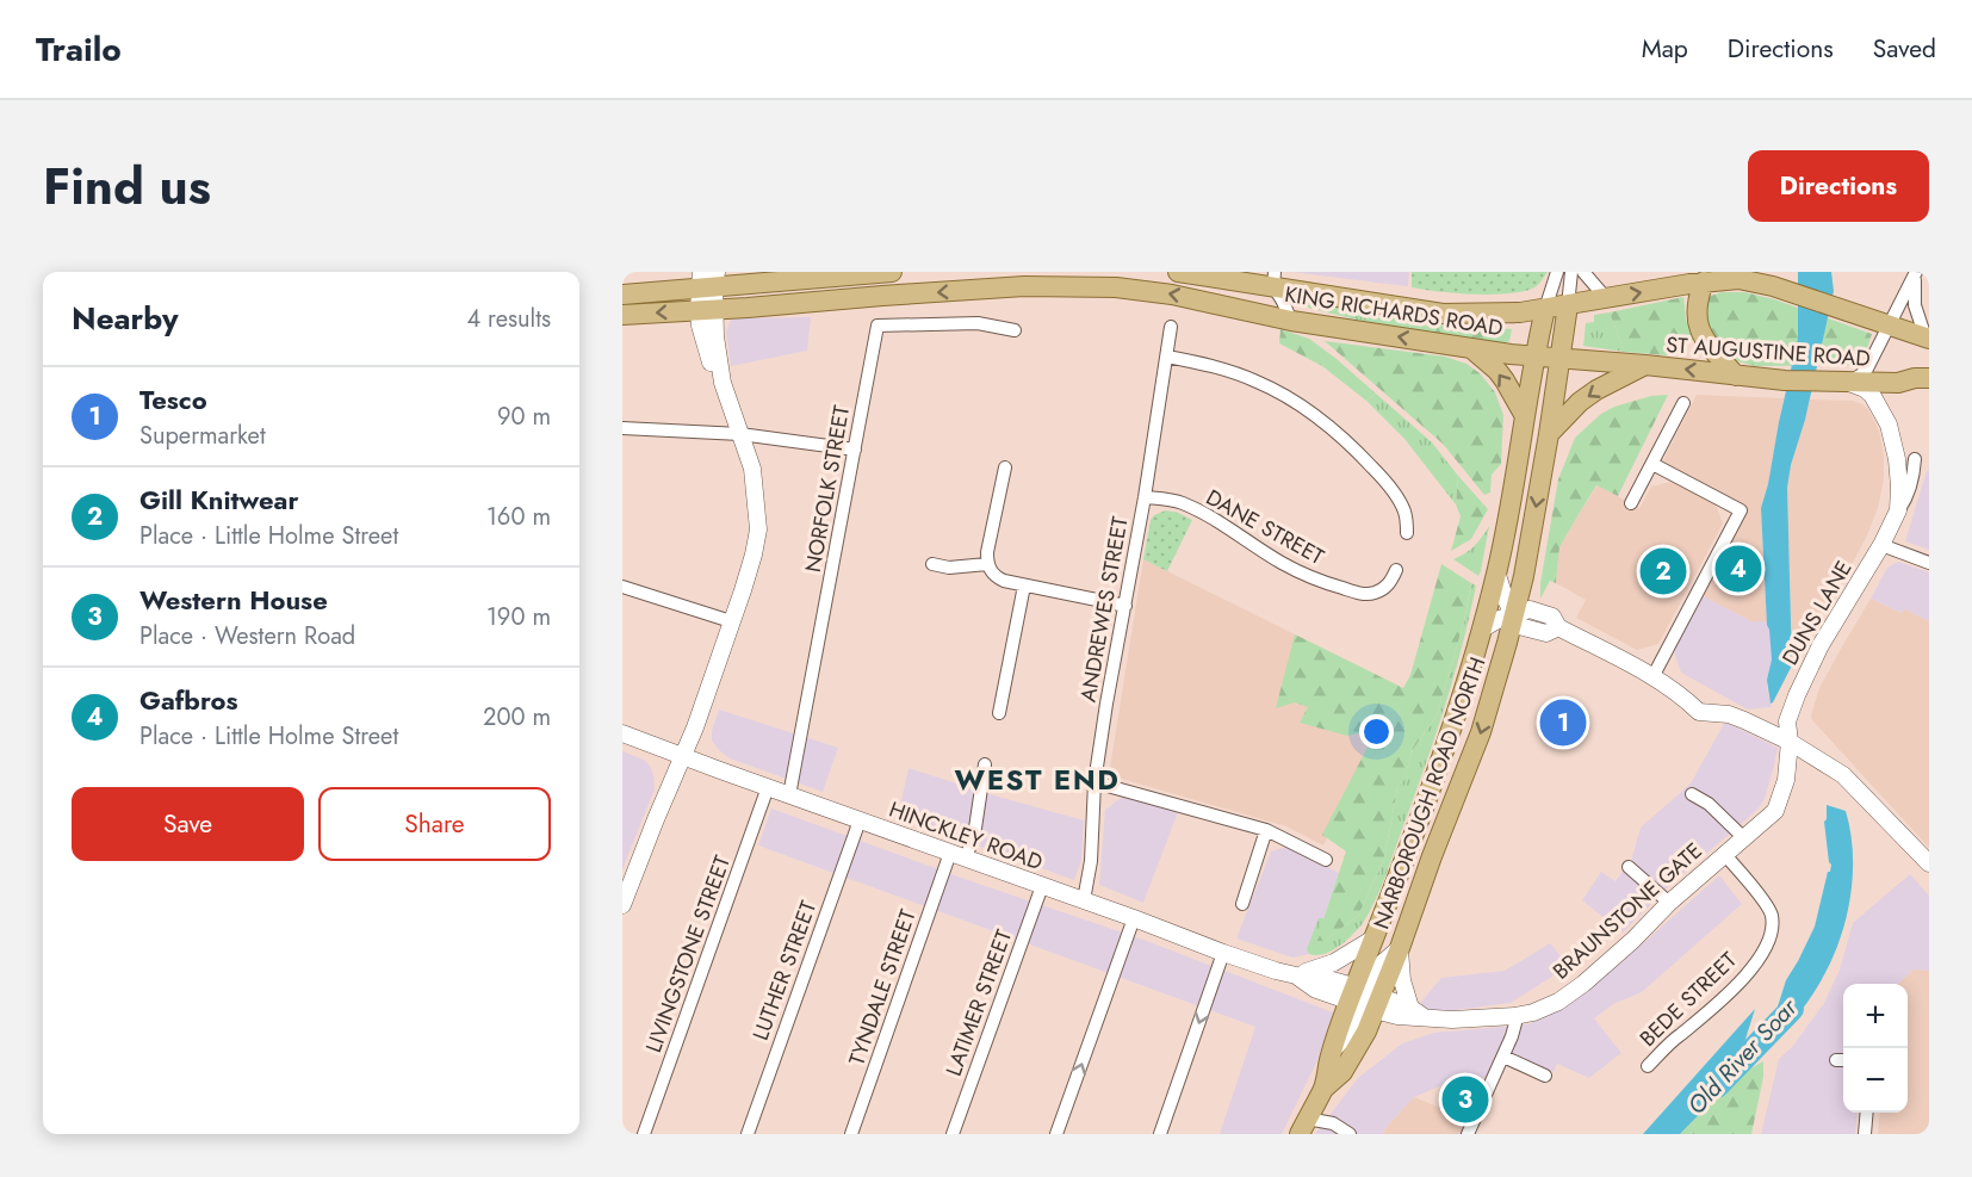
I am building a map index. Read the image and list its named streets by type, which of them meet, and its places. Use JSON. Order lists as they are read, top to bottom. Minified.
{"streets":{"main road":["KING RICHARDS ROAD","ST AUGUSTINE ROAD","NARBOROUGH ROAD NORTH"],"street":["NORFOLK STREET","DANE STREET","ANDREWES STREET","DUNS LANE","HINCKLEY ROAD","BRAUNSTONE GATE","LIVINGSTONE STREET","LUTHER STREET","TYNDALE STREET","BEDE STREET","LATIMER STREET"]},"crossings":[["KING RICHARDS ROAD","ST AUGUSTINE ROAD"],["KING RICHARDS ROAD","NARBOROUGH ROAD NORTH"],["ST AUGUSTINE ROAD","DUNS LANE"],["ST AUGUSTINE ROAD","NARBOROUGH ROAD NORTH"],["NORFOLK STREET","HINCKLEY ROAD"],["DANE STREET","ANDREWES STREET"],["ANDREWES STREET","HINCKLEY ROAD"],["DUNS LANE","BRAUNSTONE GATE"],["NARBOROUGH ROAD NORTH","HINCKLEY ROAD"],["NARBOROUGH ROAD NORTH","BRAUNSTONE GATE"],["HINCKLEY ROAD","BRAUNSTONE GATE"],["HINCKLEY ROAD","LIVINGSTONE STREET"],["HINCKLEY ROAD","LUTHER STREET"],["HINCKLEY ROAD","TYNDALE STREET"],["HINCKLEY ROAD","LATIMER STREET"],["BRAUNSTONE GATE","BEDE STREET"]],"districts":["WEST END"],"water":["Old River Soar"],"page":{"header":"Trailo","nav":["Map","Directions","Saved"],"title":"Find us","buttons":["Directions",["Save","Share"]],"heading":["Nearby","4 results"],"list":[{"mark":"1","name":"Tesco","note":"Supermarket","value":"90 m"},{"mark":"2","name":"Gill Knitwear","note":"Place · Little Holme Street","value":"160 m"},{"mark":"3","name":"Western House","note":"Place · Western Road","value":"190 m"},{"mark":"4","name":"Gafbros","note":"Place · Little Holme Street","value":"200 m"}],"pins":["4","2","1","3"],"map_buttons":["+","−"]}}
